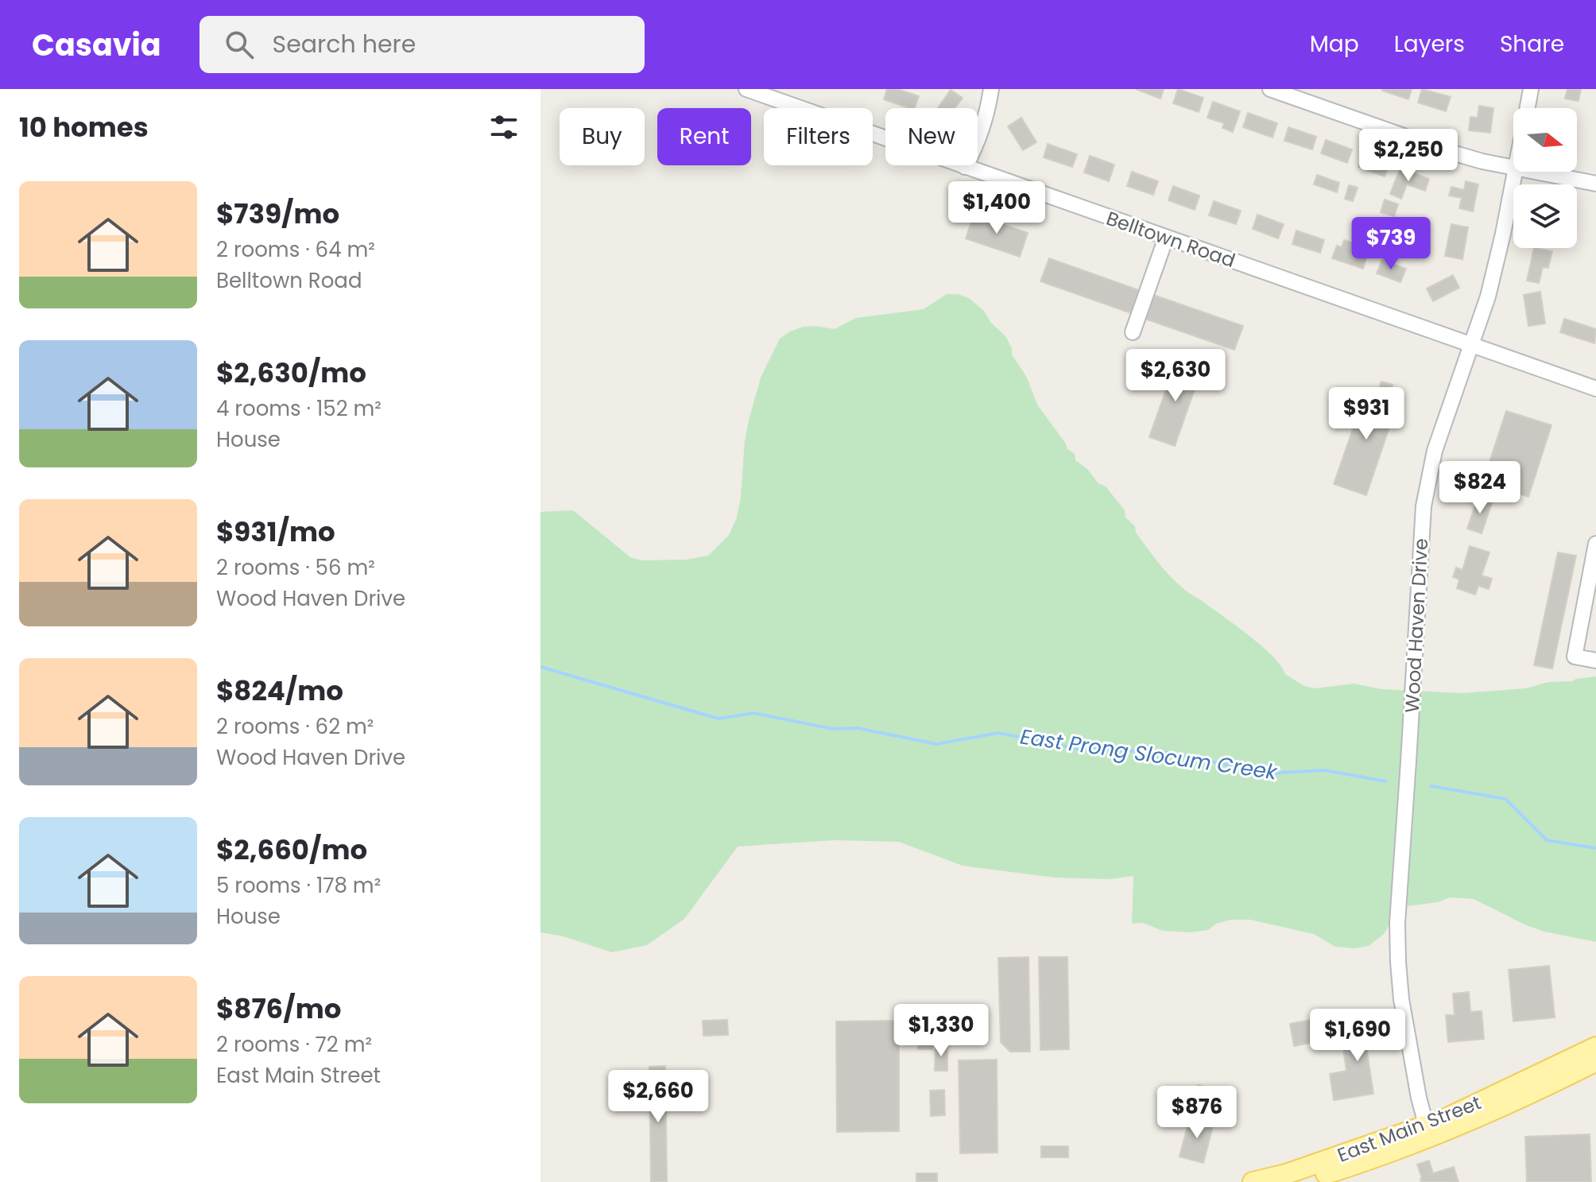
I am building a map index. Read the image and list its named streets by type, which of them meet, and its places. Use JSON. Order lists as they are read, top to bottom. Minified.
{"streets":{"main road":["East Main Street"],"street":["Belltown Road","Wood Haven Drive"]},"crossings":[["Belltown Road","Wood Haven Drive"],["Wood Haven Drive","East Main Street"]],"water":["East Prong Slocum Creek"],"north":"right","page":{"header":"Casavia","search":"Search here","nav":["Map","Layers","Share"],"heading":"10 homes","chip":["Buy","Rent","Filters","New"],"price":["$2,250","$1,400","$739","$2,630","$931","$824","$1,330","$1,690","$2,660","$876"],"list":[{"name":"$739/mo","note":"2 rooms · 64 m² · Belltown Road"},{"name":"$2,630/mo","note":"4 rooms · 152 m² · House"},{"name":"$931/mo","note":"2 rooms · 56 m² · Wood Haven Drive"},{"name":"$824/mo","note":"2 rooms · 62 m² · Wood Haven Drive"},{"name":"$2,660/mo","note":"5 rooms · 178 m² · House"},{"name":"$876/mo","note":"2 rooms · 72 m² · East Main Street"}]}}
